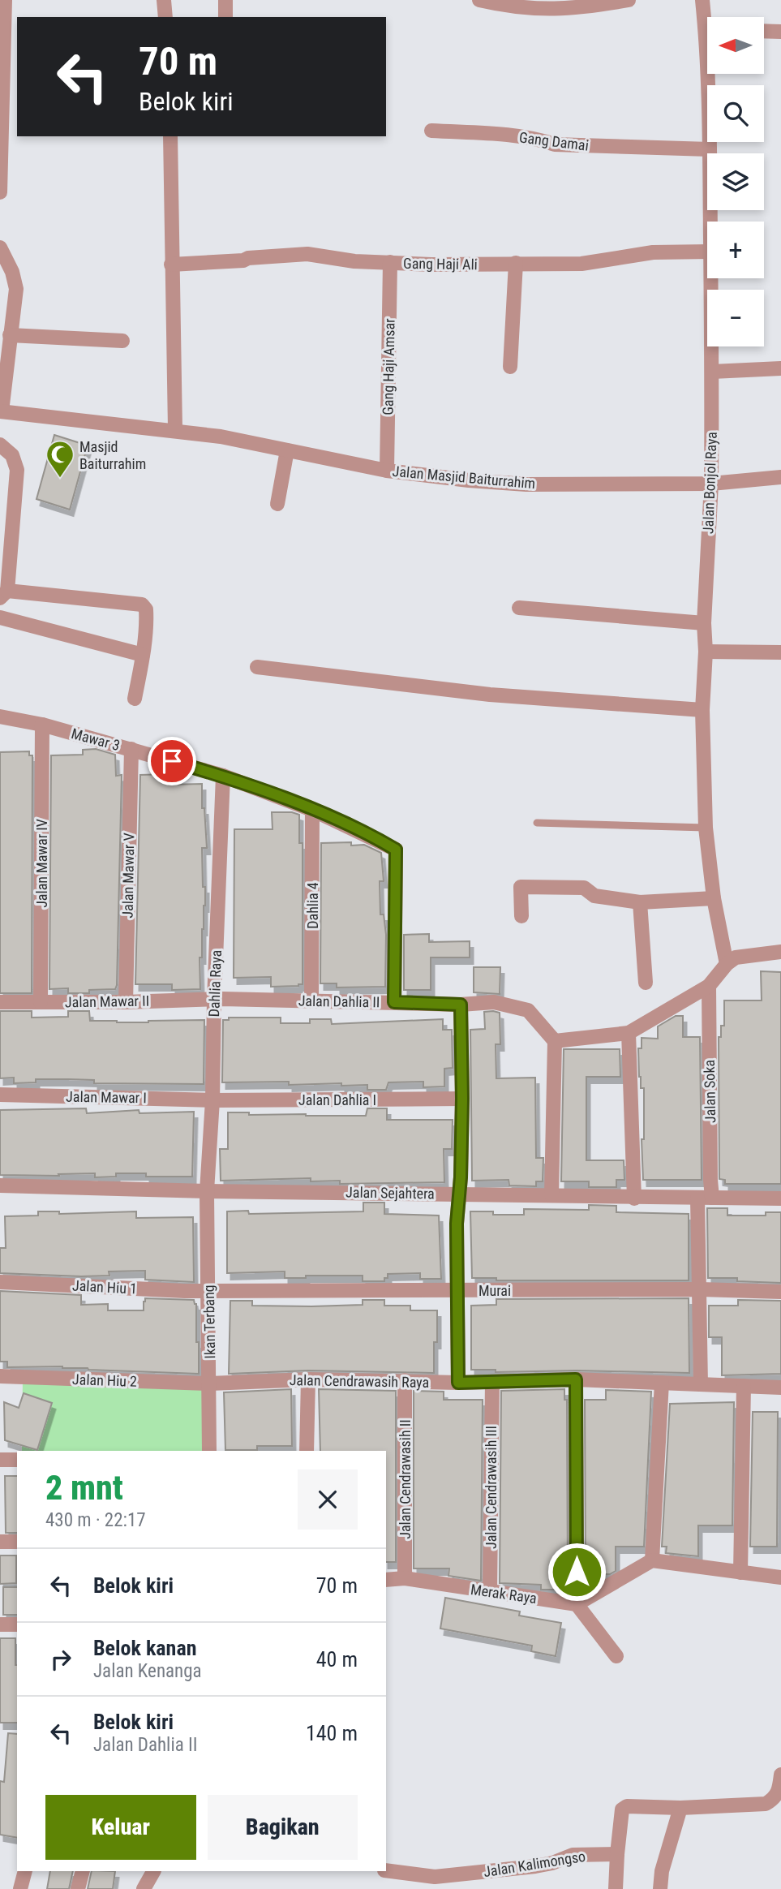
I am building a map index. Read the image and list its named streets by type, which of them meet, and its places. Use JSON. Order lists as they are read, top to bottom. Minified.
{"streets":{"street":["Gang Damai","Gang Haji Ali","Gang Haji Amsar","Jalan Masjid Baiturrahim","Jalan Bonjol Raya","Mawar 3","Jalan Mawar IV","Jalan Mawar V","Dahlia 4","Dahlia Raya","Jalan Mawar II","Jalan Dahlia II","Jalan Soka","Jalan Mawar I","Jalan Dahlia I","Jalan Sejahtera","Jalan Hiu 1","Murai","Ikan Terbang","Jalan Hiu 2","Jalan Cendrawasih Raya","Jalan Cendrawasih II","Jalan Cendrawasih III","Merak Raya","Jalan Kalimongso"]},"crossings":[["Gang Damai","Jalan Bonjol Raya"],["Gang Haji Ali","Gang Haji Amsar"],["Gang Haji Amsar","Jalan Masjid Baiturrahim"],["Jalan Masjid Baiturrahim","Jalan Bonjol Raya"],["Mawar 3","Jalan Mawar IV"],["Mawar 3","Jalan Mawar V"],["Mawar 3","Dahlia 4"],["Mawar 3","Dahlia Raya"],["Mawar 3","Jalan Dahlia II"],["Jalan Mawar IV","Jalan Mawar II"],["Jalan Mawar V","Jalan Mawar II"],["Dahlia 4","Jalan Dahlia II"],["Dahlia Raya","Jalan Mawar II"],["Dahlia Raya","Jalan Dahlia II"],["Dahlia Raya","Jalan Mawar I"],["Dahlia Raya","Jalan Dahlia I"],["Dahlia Raya","Jalan Sejahtera"],["Dahlia Raya","Ikan Terbang"],["Jalan Mawar II","Jalan Dahlia II"],["Jalan Soka","Jalan Sejahtera"],["Jalan Soka","Murai"],["Jalan Soka","Jalan Cendrawasih Raya"],["Jalan Mawar I","Jalan Dahlia I"],["Jalan Sejahtera","Ikan Terbang"],["Jalan Hiu 1","Murai"],["Jalan Hiu 1","Ikan Terbang"],["Murai","Ikan Terbang"],["Ikan Terbang","Jalan Hiu 2"],["Ikan Terbang","Jalan Cendrawasih Raya"],["Jalan Hiu 2","Jalan Cendrawasih Raya"],["Jalan Cendrawasih Raya","Jalan Cendrawasih II"],["Jalan Cendrawasih Raya","Jalan Cendrawasih III"],["Jalan Cendrawasih II","Merak Raya"],["Jalan Cendrawasih III","Merak Raya"]],"places":{"mosque":["Masjid Baiturrahim"]},"north":"left","page":{"map_buttons":["+","−"],"turn":["70 m","Belok kiri"],"heading":["2 mnt","430 m · 22:17"],"list":[{"name":"Belok kiri","value":"70 m"},{"name":"Belok kanan","note":"Jalan Kenanga","value":"40 m"},{"name":"Belok kiri","note":"Jalan Dahlia II","value":"140 m"}],"buttons":["Keluar","Bagikan"]}}
